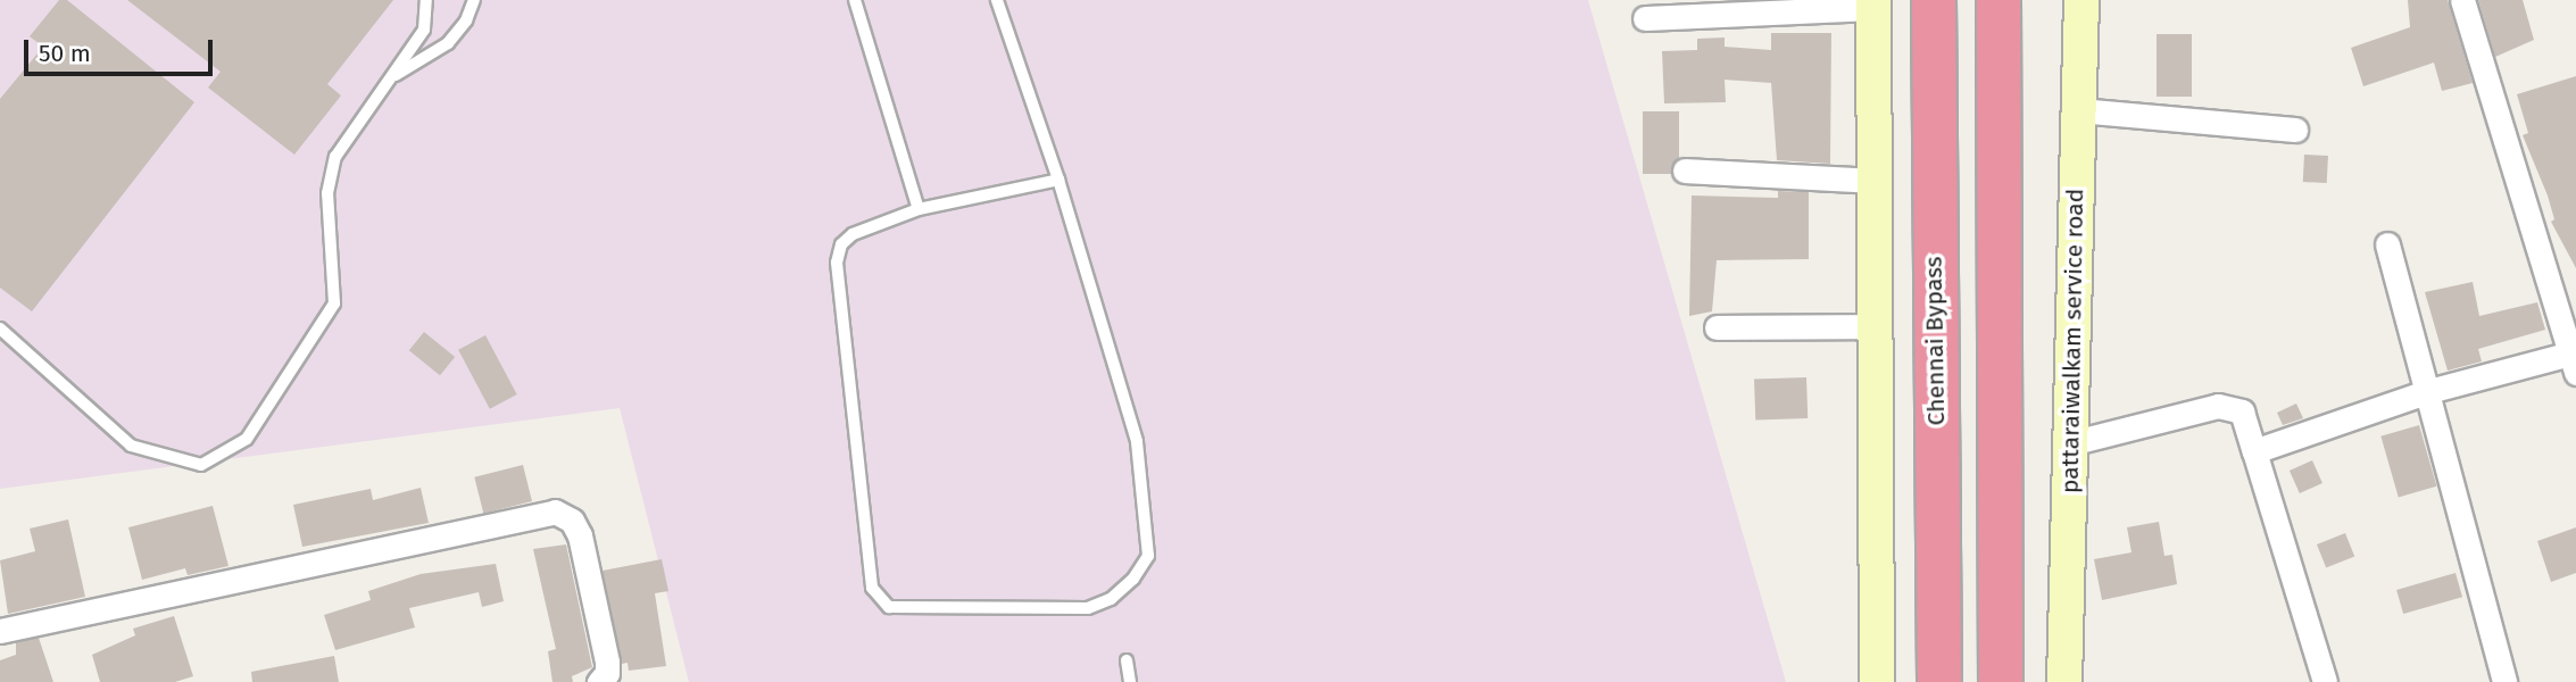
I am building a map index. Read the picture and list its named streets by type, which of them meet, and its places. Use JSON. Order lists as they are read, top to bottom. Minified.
{"streets":{"highway":["Chennai Bypass"],"street":["pattaraiwalkam service road"]},"scale_bar":"50 m"}
